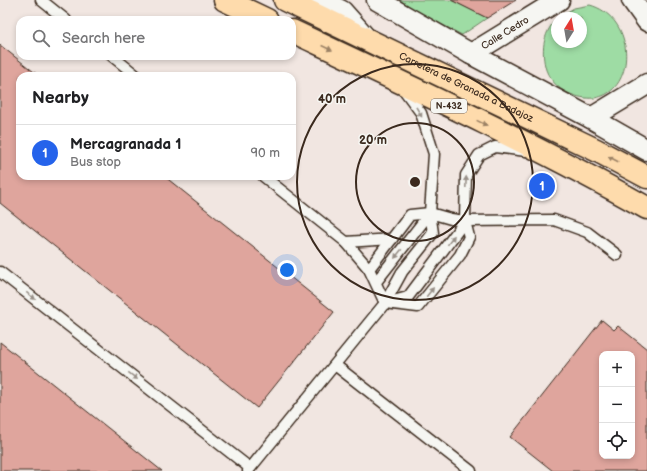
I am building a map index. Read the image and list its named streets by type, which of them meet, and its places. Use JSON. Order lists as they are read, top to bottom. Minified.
{"streets":{"highway":["Carretera de Granada a Badajoz","N-432"],"street":["Calle Cedro"]},"north":"top","page":{"search":"Search here","heading":"Nearby","list":[{"mark":"1","name":"Mercagranada 1","note":"Bus stop","value":"90 m"}],"pins":"1","map_buttons":["+","−"]},"rings":["40 m","20 m"]}
